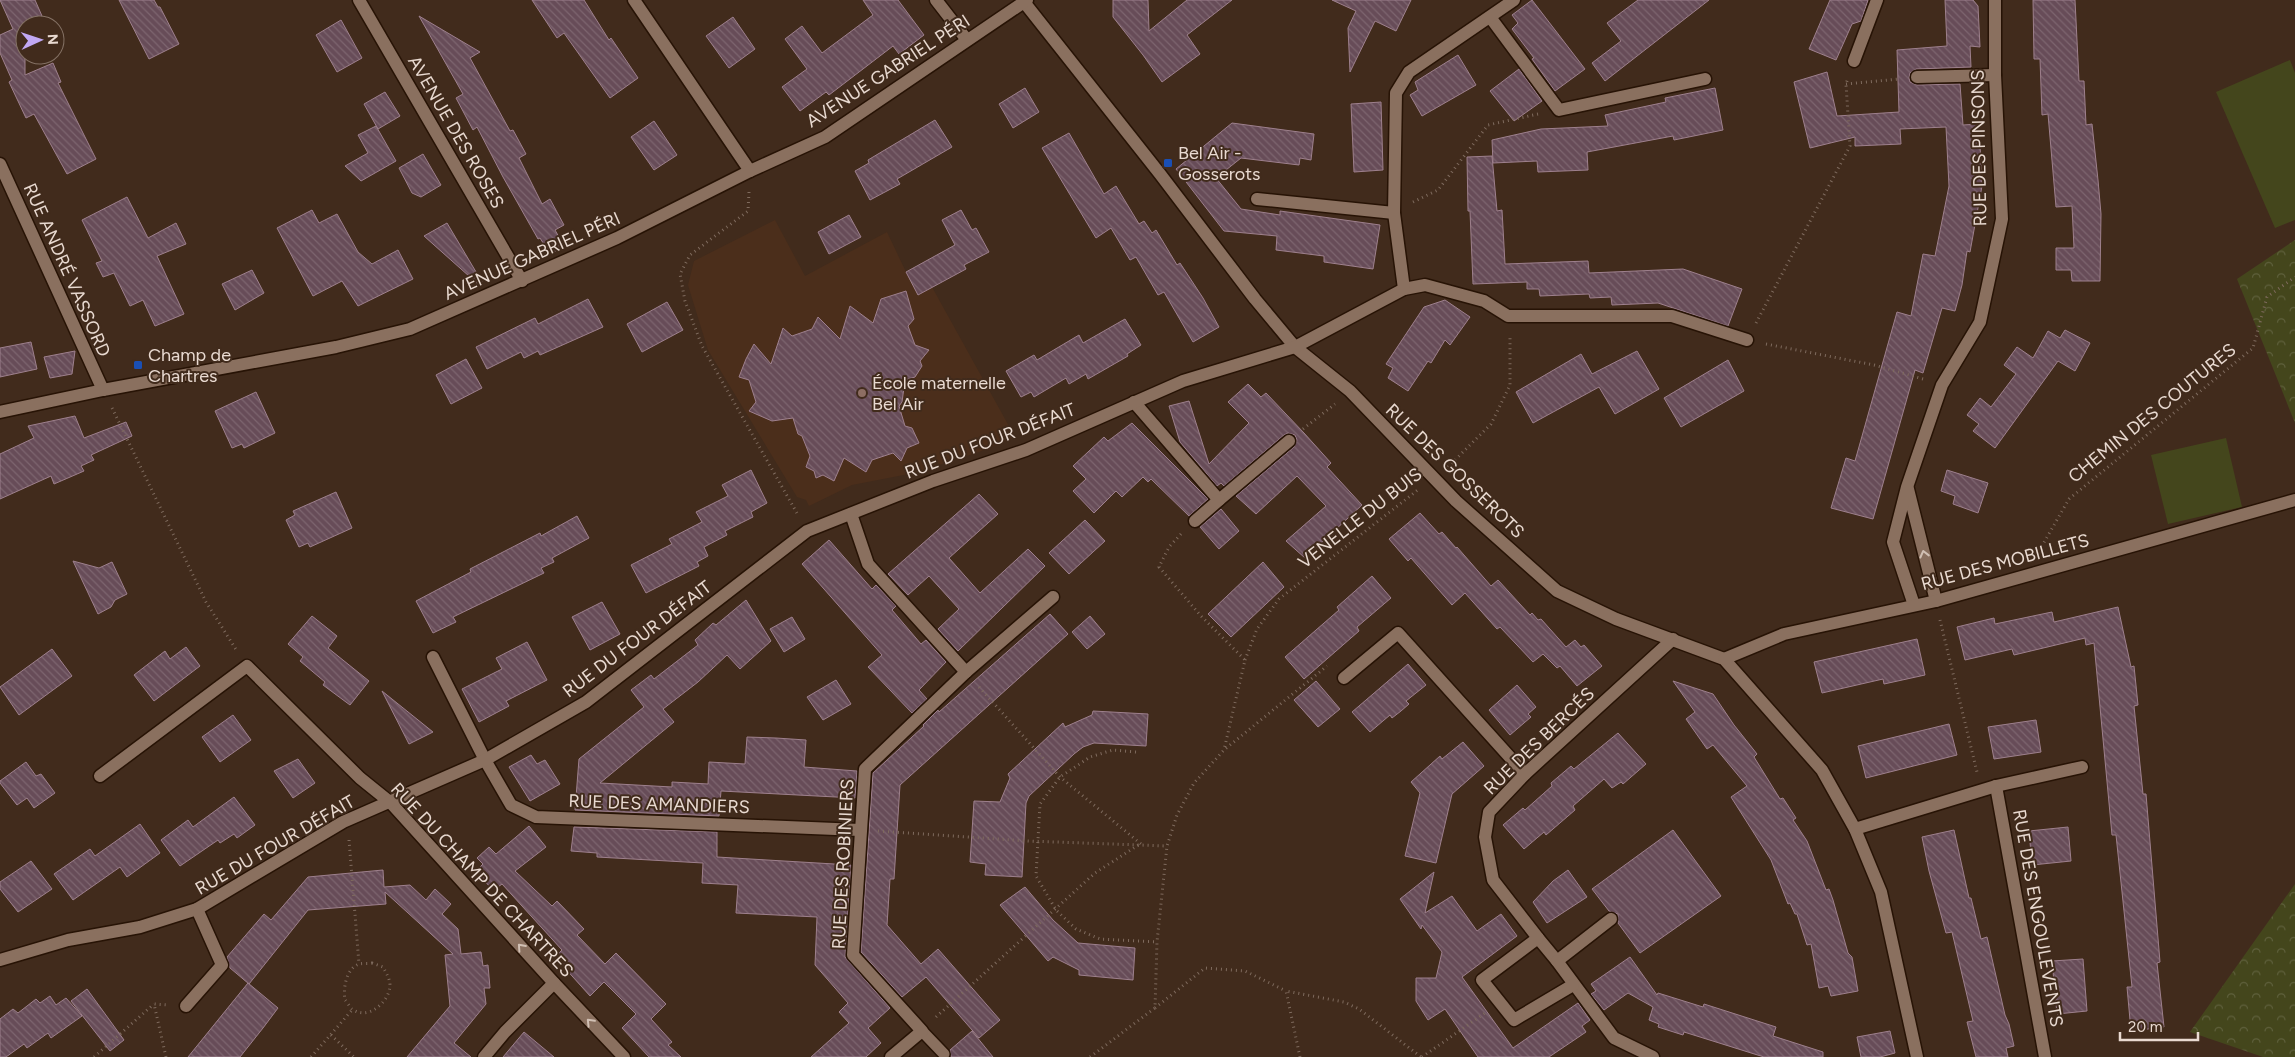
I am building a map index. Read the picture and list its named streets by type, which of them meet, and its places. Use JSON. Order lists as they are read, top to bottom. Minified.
{"streets":{"street":["AVENUE GABRIEL PÉRI","AVENUE DES ROSES","RUE DES PINSONS","RUE ANDRÉ VASSORD","RUE DU FOUR DÉFAIT","RUE DES GOSSEROTS","RUE DES MOBILLETS","RUE DES BERCÉS","RUE DES AMANDIERS","RUE DES ROBINIERS","RUE DU CHAMP DE CHARTRES","RUE DES ENGOULEVENTS"],"path":["CHEMIN DES COUTURES","VENELLE DU BUIS"]},"crossings":[["AVENUE GABRIEL PÉRI","AVENUE DES ROSES"],["AVENUE GABRIEL PÉRI","RUE ANDRÉ VASSORD"],["AVENUE GABRIEL PÉRI","RUE DES GOSSEROTS"],["RUE DES PINSONS","RUE DES MOBILLETS"],["CHEMIN DES COUTURES","RUE DES MOBILLETS"],["RUE DU FOUR DÉFAIT","RUE DES GOSSEROTS"],["RUE DU FOUR DÉFAIT","RUE DES AMANDIERS"],["RUE DU FOUR DÉFAIT","RUE DU CHAMP DE CHARTRES"],["RUE DES GOSSEROTS","VENELLE DU BUIS"],["RUE DES GOSSEROTS","RUE DES MOBILLETS"],["RUE DES GOSSEROTS","RUE DES BERCÉS"],["RUE DES AMANDIERS","RUE DES ROBINIERS"]],"one_way":["RUE DU CHAMP DE CHARTRES"],"places":{"transit":["Bel Air - Gosserots","Champ de Chartres"],"other":["École maternelle Bel Air"]},"scale_bar":"20 m","north":"right"}
